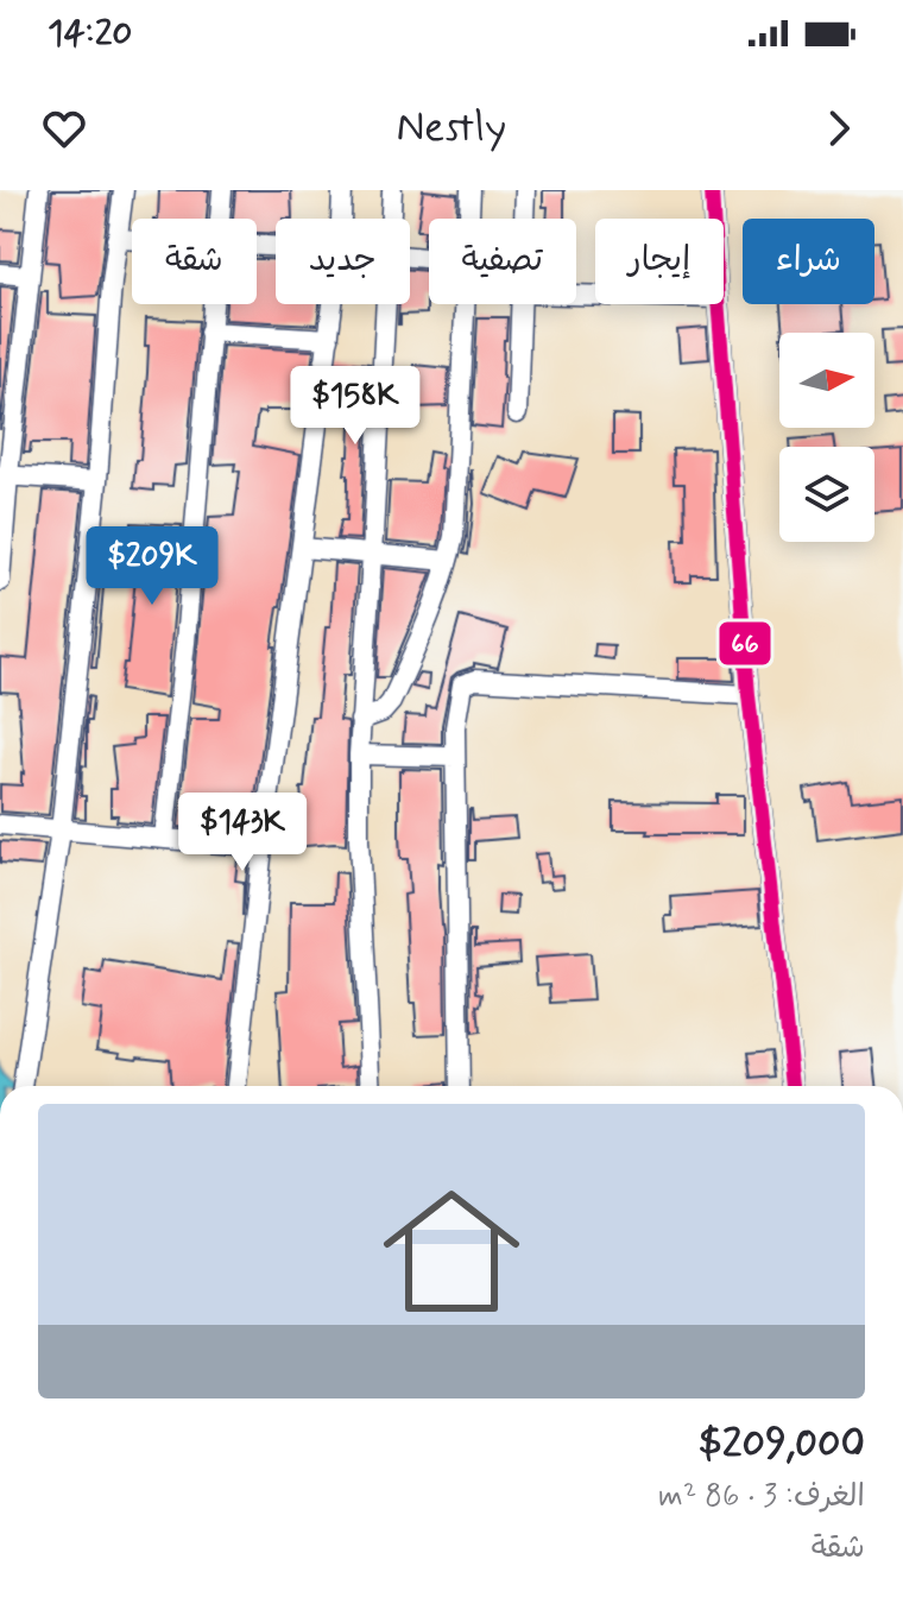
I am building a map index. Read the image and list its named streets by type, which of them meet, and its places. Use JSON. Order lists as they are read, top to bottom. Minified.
{"lines":["transit line 66"],"north":"right","page":{"status":"14:20","header":"Nestly","chip":["شراء","إيجار","تصفية","جديد","شقة"],"price":["$158K","$209K","$143K"],"list":[{"name":"$209,000","note":"الغرف: 3 · 86 m² · شقة"}]}}
